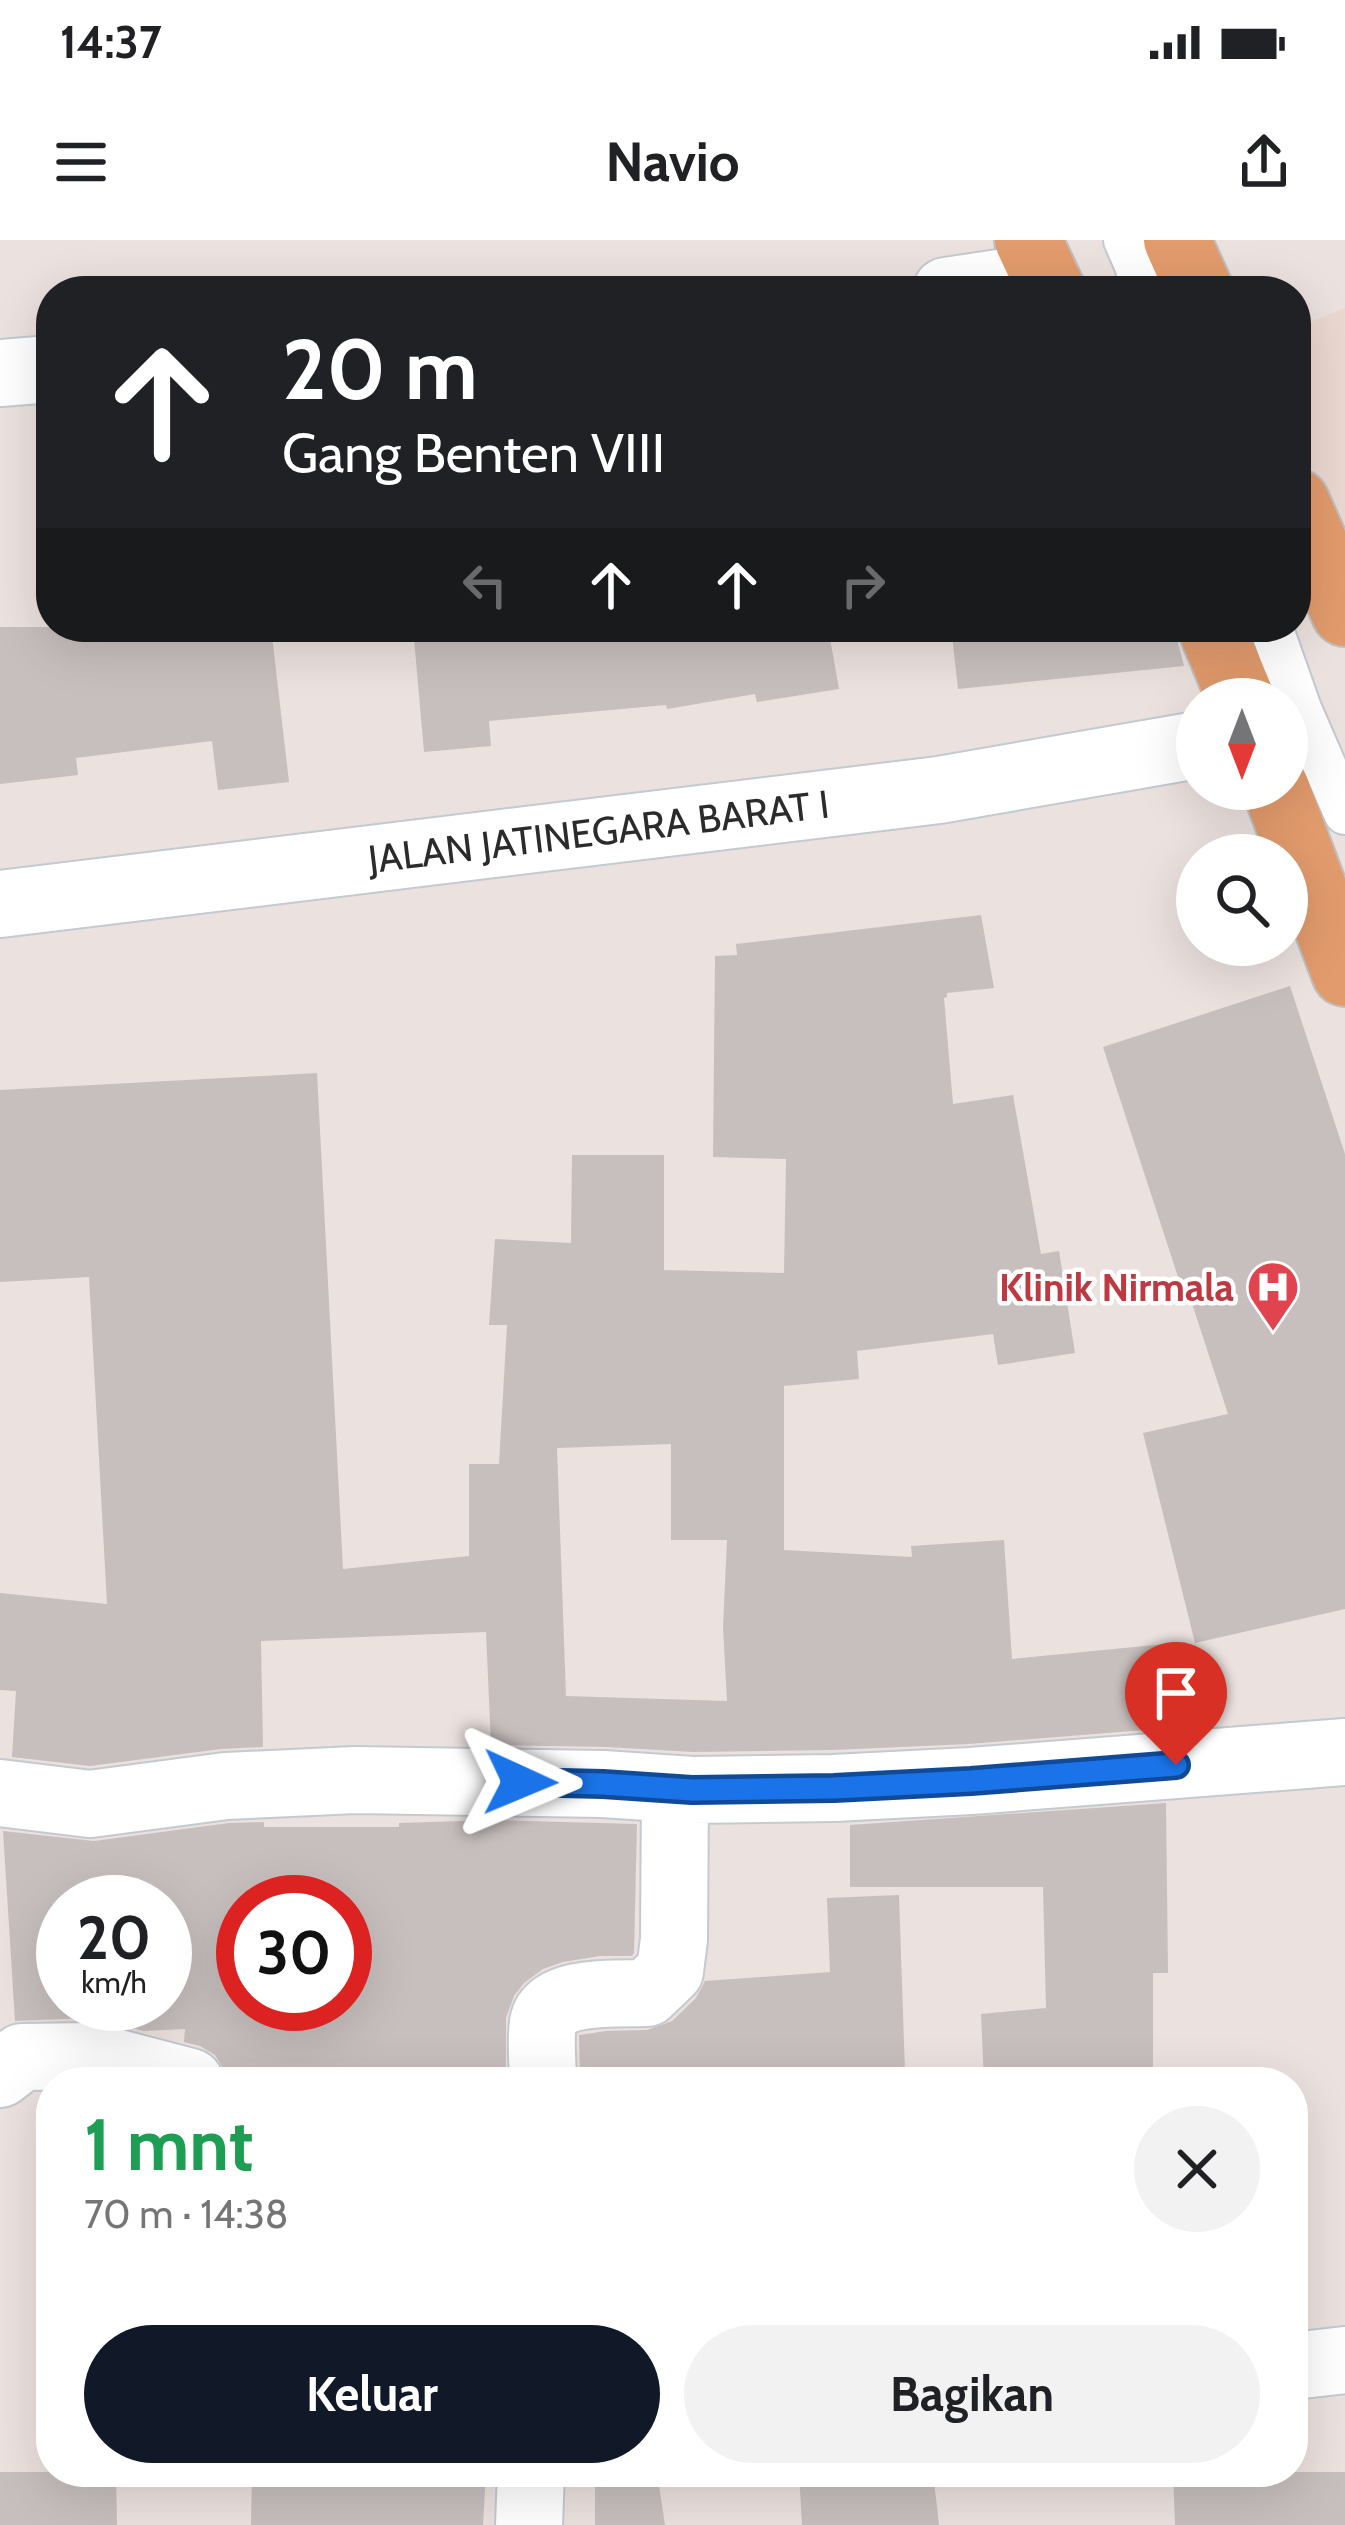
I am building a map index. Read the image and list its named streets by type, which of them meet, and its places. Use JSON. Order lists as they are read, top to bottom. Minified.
{"streets":{"street":["JALAN JATINEGARA BARAT I"]},"places":{"hospital":["Klinik Nirmala"]},"north":"bottom","page":{"status":"14:37","header":"Navio","turn":["20 m","Gang Benten VIII"],"speed":"20 km/h","limit":"30","heading":["1 mnt","70 m · 14:38"],"buttons":["Keluar","Bagikan"]}}
